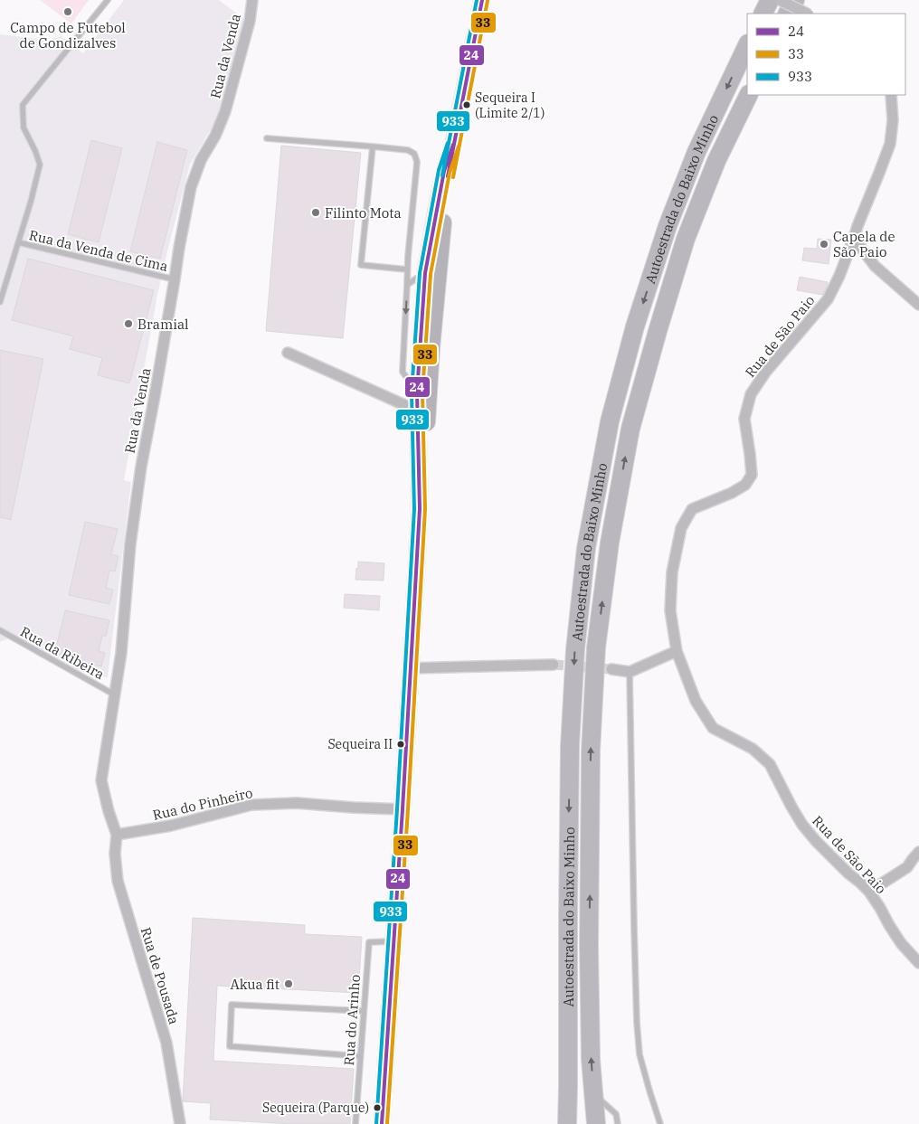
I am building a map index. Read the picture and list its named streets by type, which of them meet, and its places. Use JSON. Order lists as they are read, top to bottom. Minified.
{"streets":{"highway":["Autoestrada do Baixo Minho"],"street":["Rua da Venda","Rua de São Paio","Rua do Pinheiro","Rua de Pousada"],"lane":["Rua da Venda de Cima","Rua da Ribeira","Rua do Arinho"]},"crossings":[["Rua da Venda","Rua da Venda de Cima"],["Rua da Venda","Rua da Ribeira"],["Rua da Venda","Rua do Pinheiro"],["Rua da Venda","Rua de Pousada"],["Rua do Pinheiro","Rua de Pousada"]],"places":["Campo de Futebol de Gondizalves","Sequeira I (Limite 2/1)","Filinto Mota","Capela de São Paio","Bramial","Sequeira II","Akua fit","Sequeira (Parque)"],"lines":["transit line 24","transit line 933","transit line 33"],"legend":["24","33","933"]}
